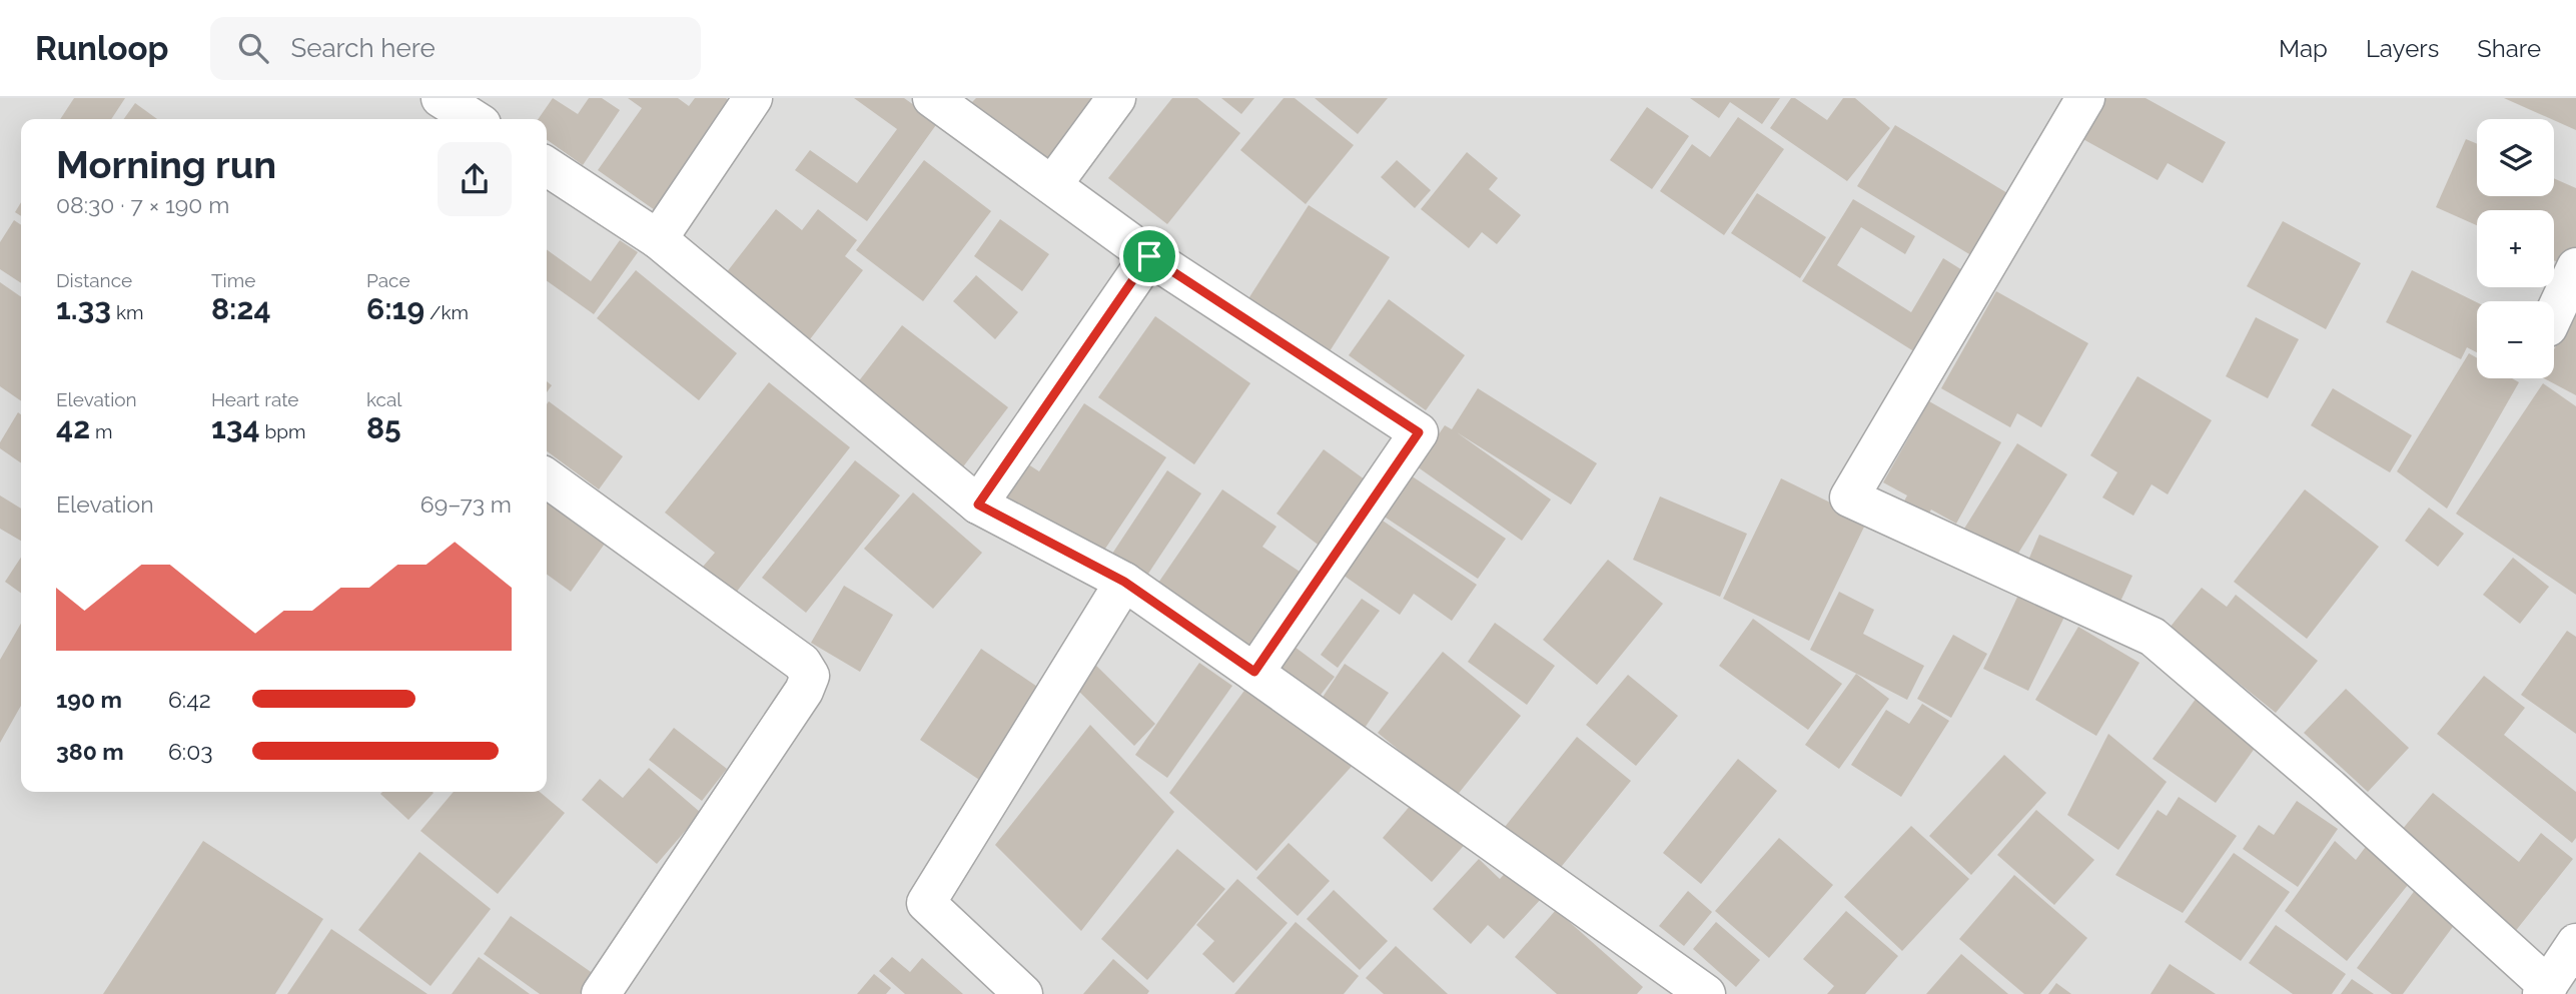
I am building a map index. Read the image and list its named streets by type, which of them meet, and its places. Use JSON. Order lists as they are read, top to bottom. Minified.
{"page":{"header":"Runloop","search":"Search here","nav":["Map","Layers","Share"],"map_buttons":["+","−"],"heading":["Morning run","08:30 · 7 × 190 m"],"stats":[["Distance","1.33 km"],["Time","8:24"],["Pace","6:19 /km"],["Elevation","42 m"],["Heart rate","134 bpm"],["kcal","85"]],"chart":["Elevation","69–73 m"],"list":[{"name":"190 m","note":"6:42"},{"name":"380 m","note":"6:03"}]}}
